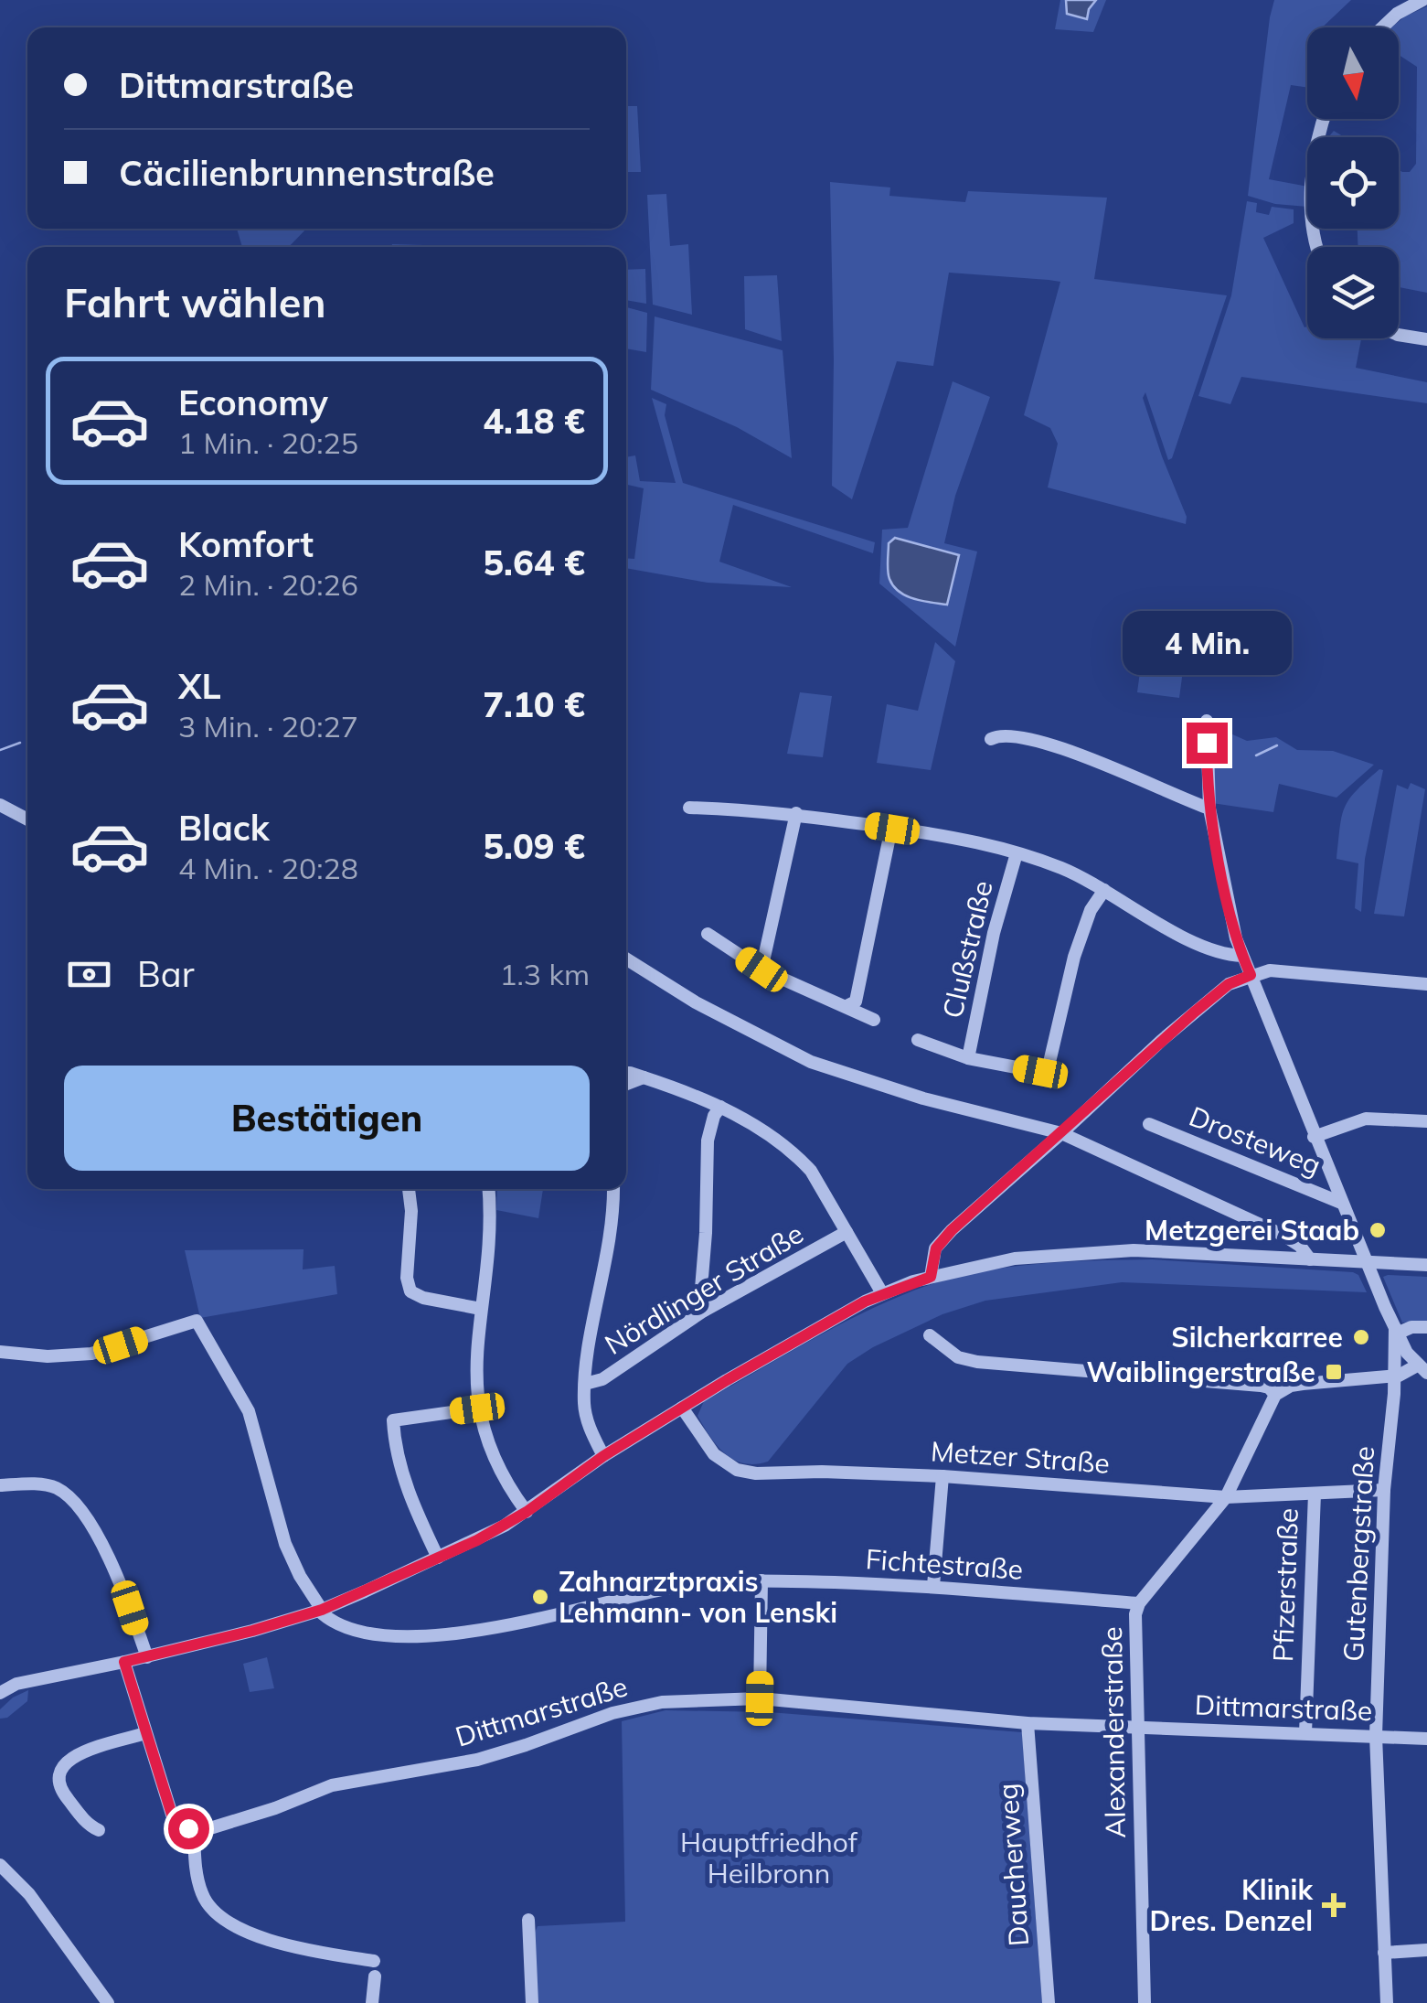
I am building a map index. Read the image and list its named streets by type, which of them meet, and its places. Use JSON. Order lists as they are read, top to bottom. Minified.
{"streets":{"street":["Clußstraße","Drosteweg","Nördlinger Straße","Metzer Straße","Gutenbergstraße","Fichtestraße","Pfizerstraße","Dittmarstraße","Alexanderstraße","Daucherweg"]},"crossings":[["Metzer Straße","Gutenbergstraße"],["Metzer Straße","Pfizerstraße"],["Metzer Straße","Alexanderstraße"],["Gutenbergstraße","Dittmarstraße"],["Fichtestraße","Alexanderstraße"],["Pfizerstraße","Dittmarstraße"],["Dittmarstraße","Alexanderstraße"],["Dittmarstraße","Daucherweg"]],"parks":["Hauptfriedhof Heilbronn"],"places":{"other":["Metzgerei Staab","Silcherkarree","Zahnarztpraxis Lehmann- von Lenski"],"transit":["Waiblingerstraße"],"health":["Klinik Dres. Denzel"]},"north":"bottom","page":{"banner":["Dittmarstraße","Cäcilienbrunnenstraße"],"heading":"Fahrt wählen","list":[{"name":"Economy","note":"1 Min. · 20:25","value":"4.18 €"},{"name":"Komfort","note":"2 Min. · 20:26","value":"5.64 €"},{"name":"XL","note":"3 Min. · 20:27","value":"7.10 €"},{"name":"Black","note":"4 Min. · 20:28","value":"5.09 €"}],"bubble":"4 Min.","pay":["Bar","1.3 km"],"buttons":"Bestätigen"}}
